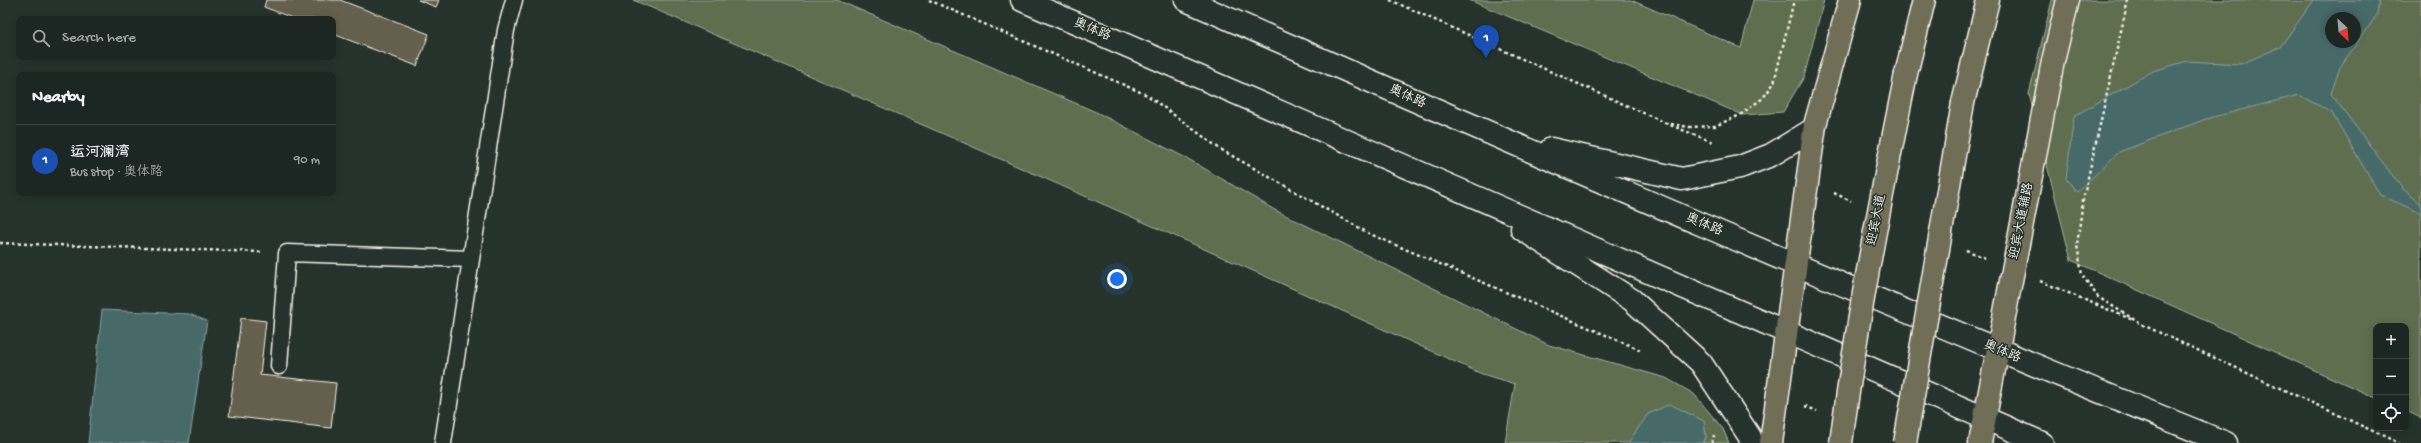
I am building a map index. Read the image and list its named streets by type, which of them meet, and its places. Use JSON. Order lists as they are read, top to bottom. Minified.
{"streets":{"main road":["奥体路","迎宾大道","迎宾大道辅路"]},"crossings":[["奥体路","迎宾大道辅路"]],"north":"bottom right","page":{"search":"Search here","pins":"1","heading":"Nearby","list":[{"mark":"1","name":"运河澜湾","note":"Bus stop · 奥体路","value":"90 m"}],"map_buttons":["+","−"]}}
